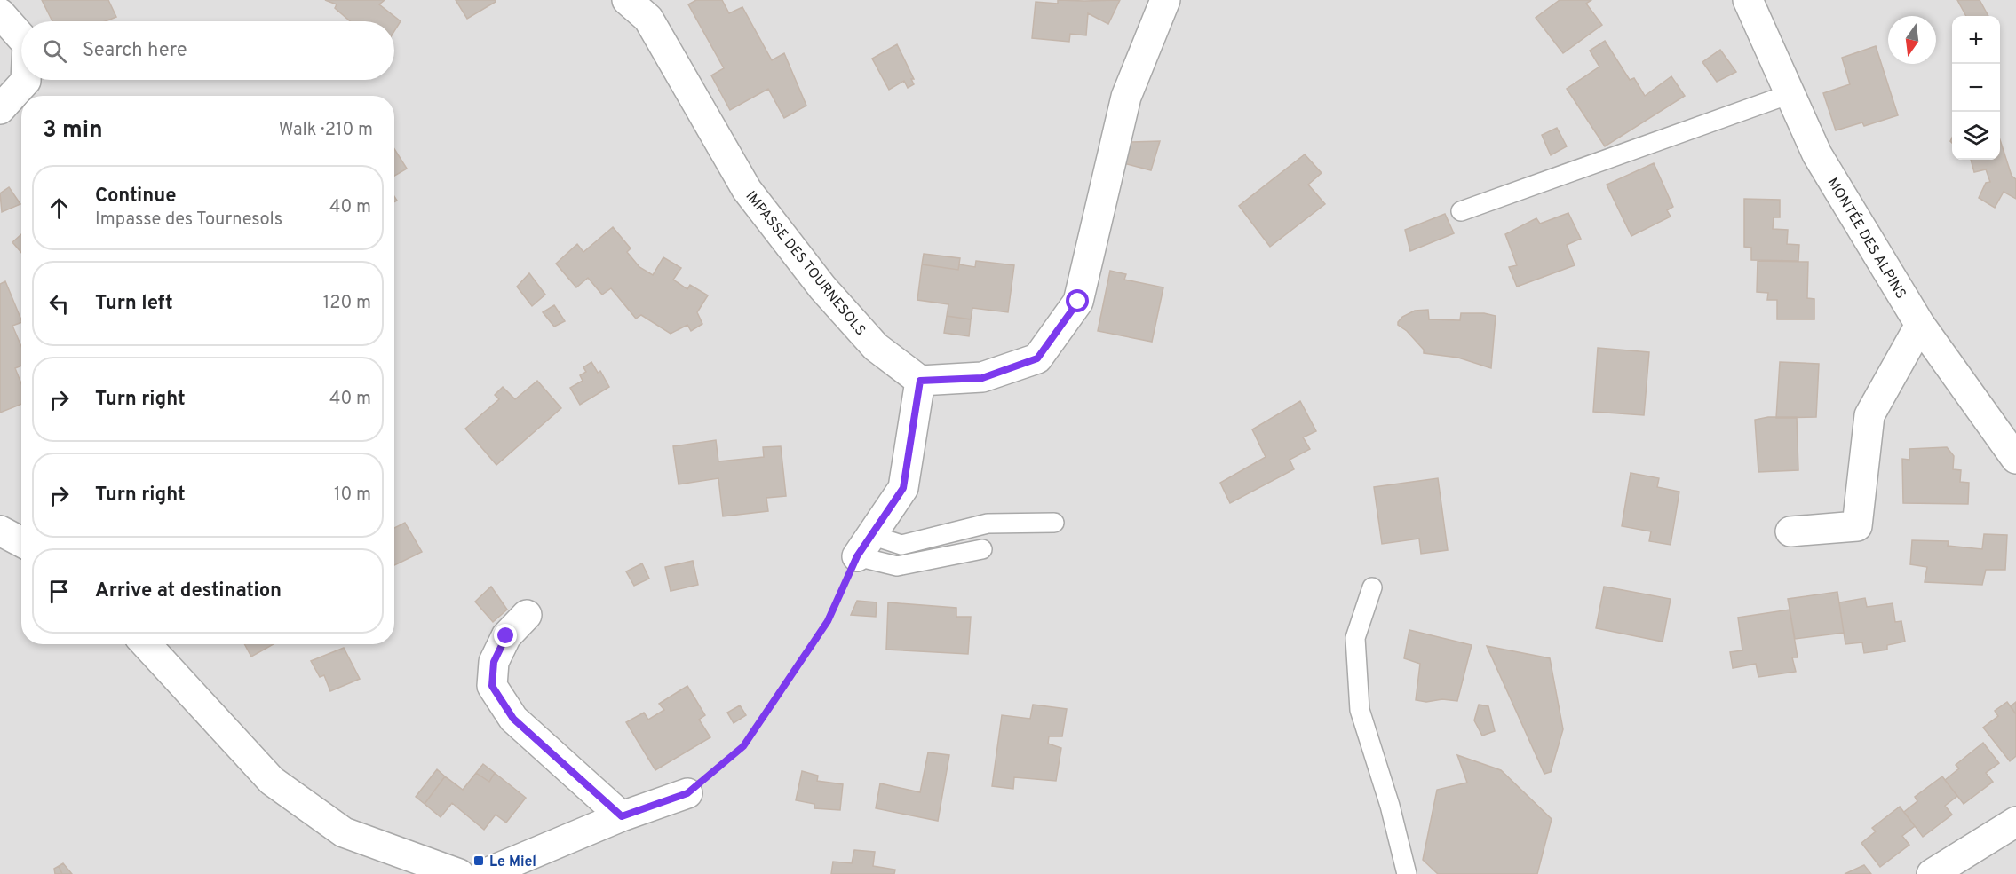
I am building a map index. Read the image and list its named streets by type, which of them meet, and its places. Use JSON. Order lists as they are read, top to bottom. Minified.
{"streets":{"street":["MONTÉE DES ALPINS","IMPASSE DES TOURNESOLS"]},"places":{"transit":["Le Miel"]},"north":"bottom","page":{"map_buttons":["+","−"],"search":"Search here","heading":["3 min","Walk · 210 m"],"list":[["Continue","Impasse des Tournesols","40 m"],["Turn left","120 m"],["Turn right","40 m"],["Turn right","10 m"],"Arrive at destination"]}}
